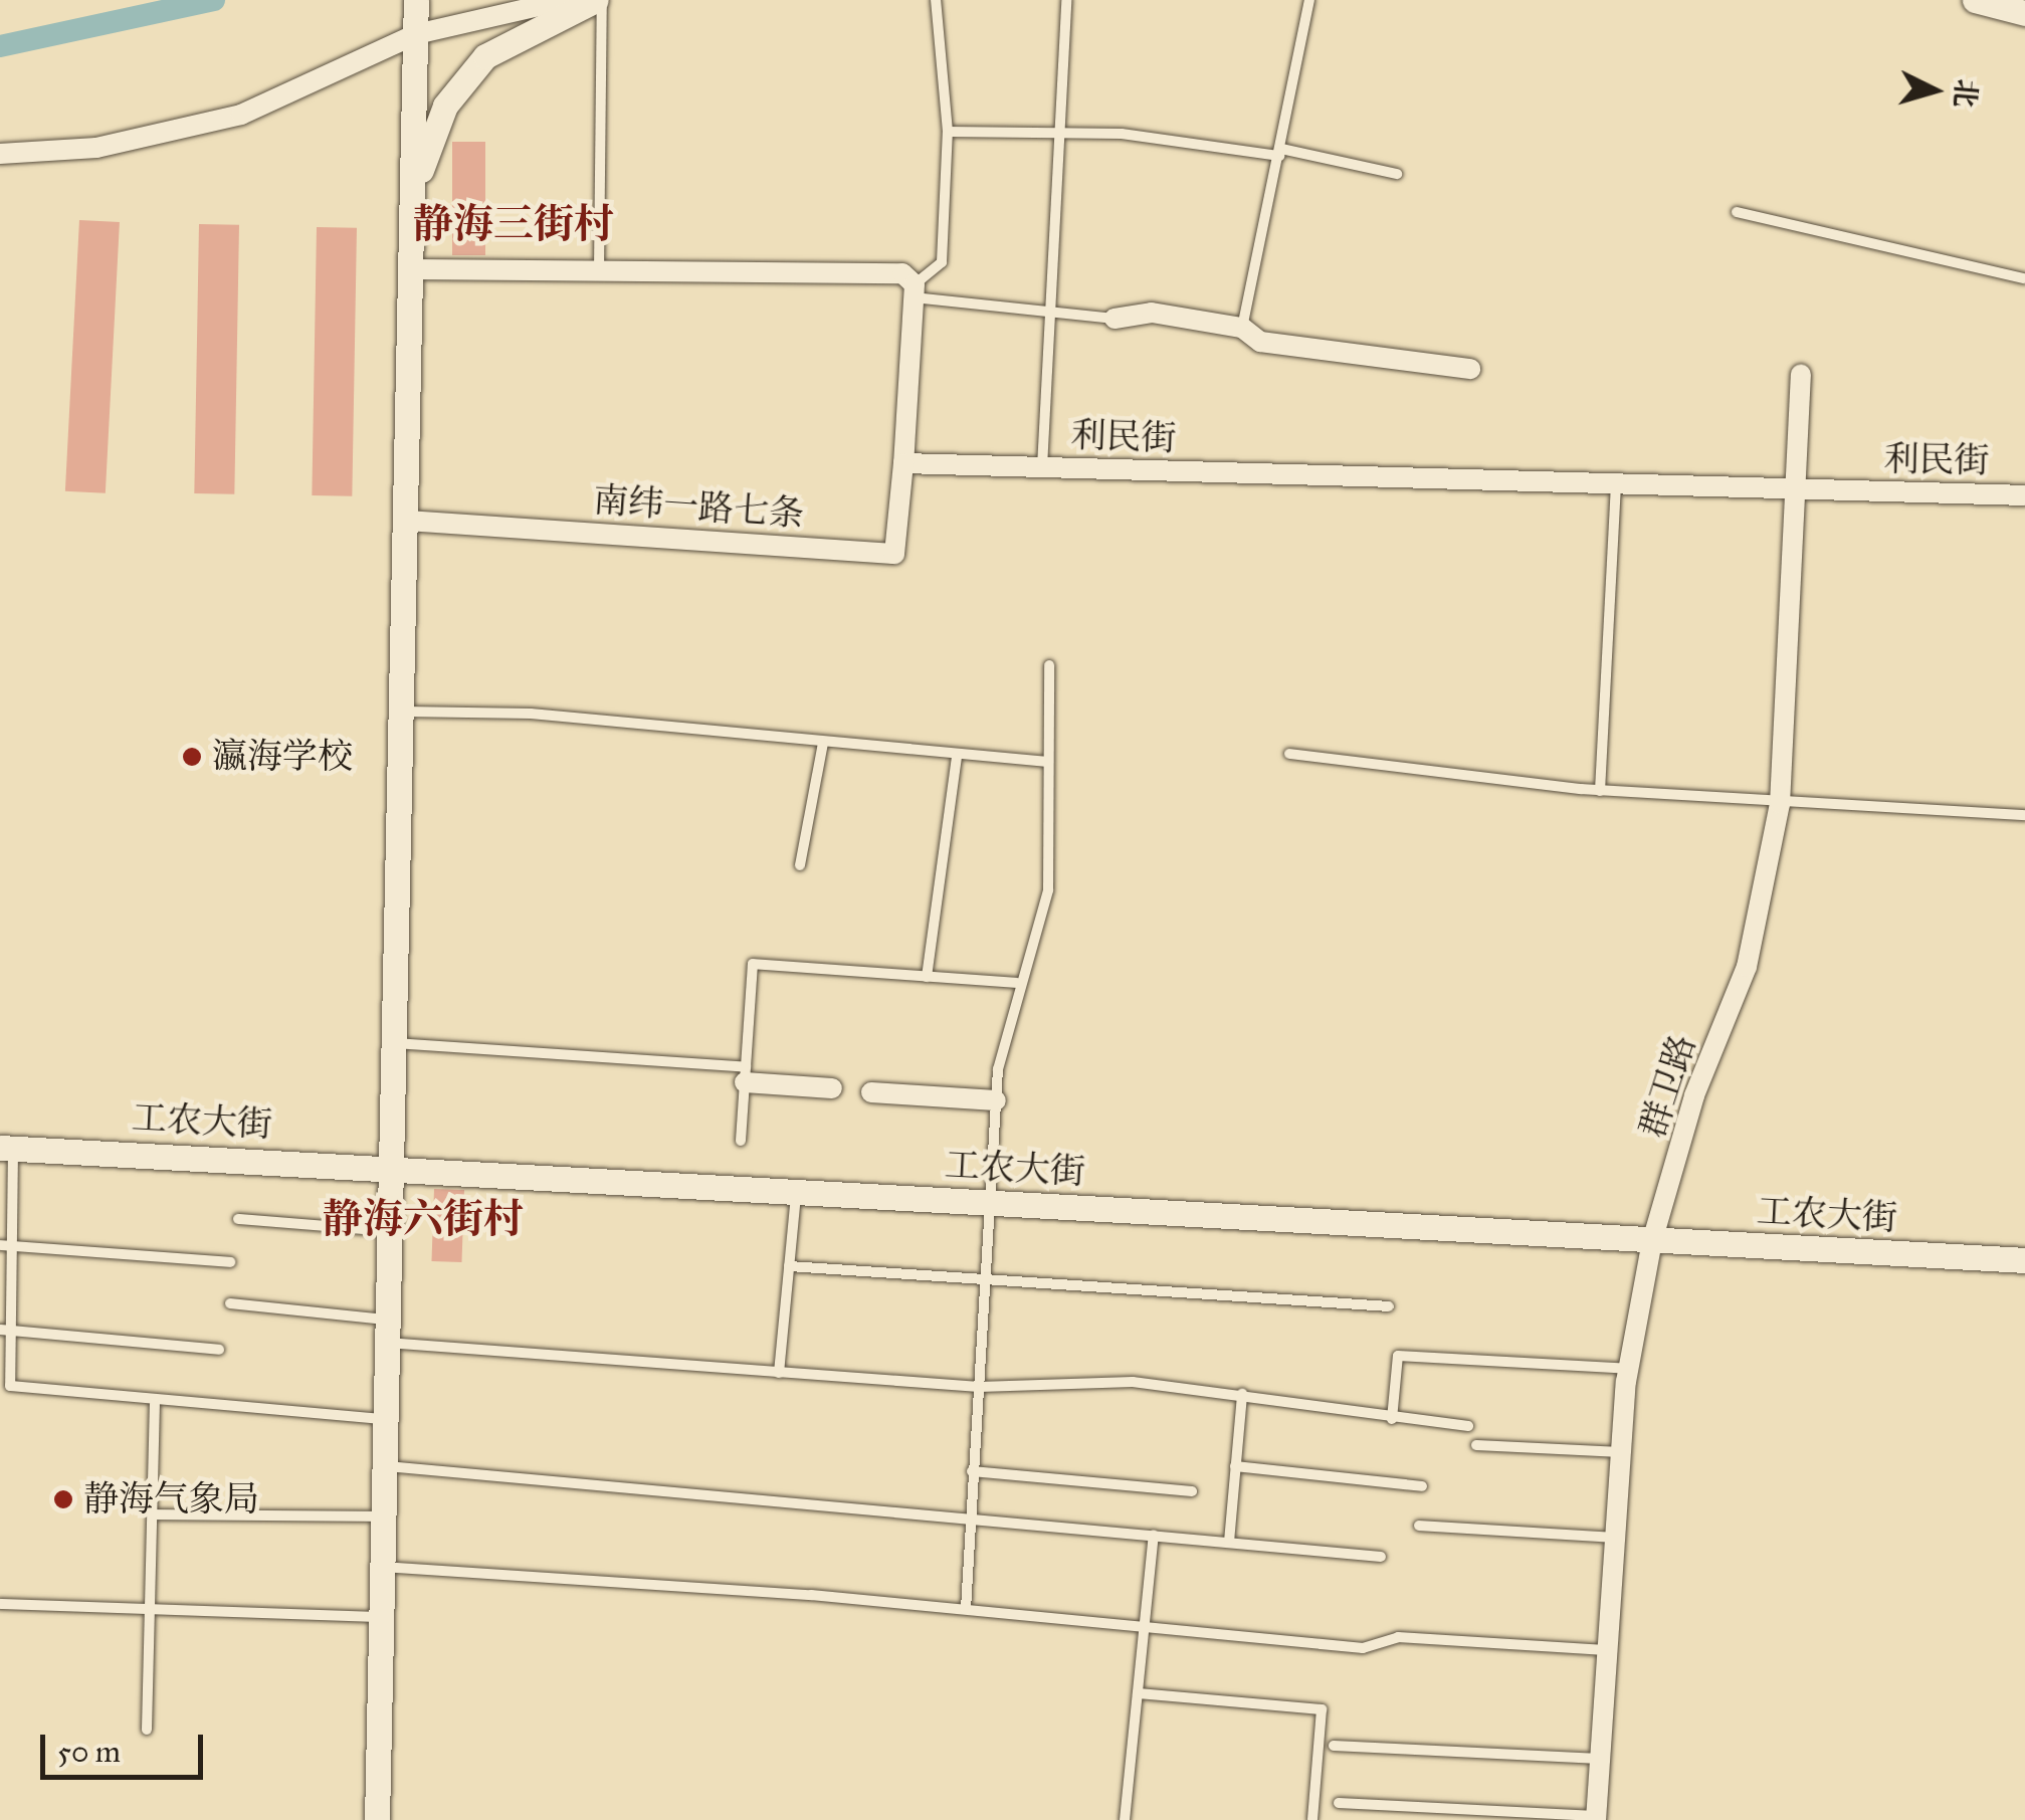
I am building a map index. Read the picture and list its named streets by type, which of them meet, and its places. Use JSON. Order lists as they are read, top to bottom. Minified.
{"streets":{"street":["利民街","南纬一路七条","群卫路","工农大街"]},"crossings":[["利民街","南纬一路七条"],["利民街","群卫路"],["群卫路","工农大街"]],"districts":["静海三街村","静海六街村"],"places":["瀛海学校","静海气象局"],"scale_bar":"50 m","north":"right"}
